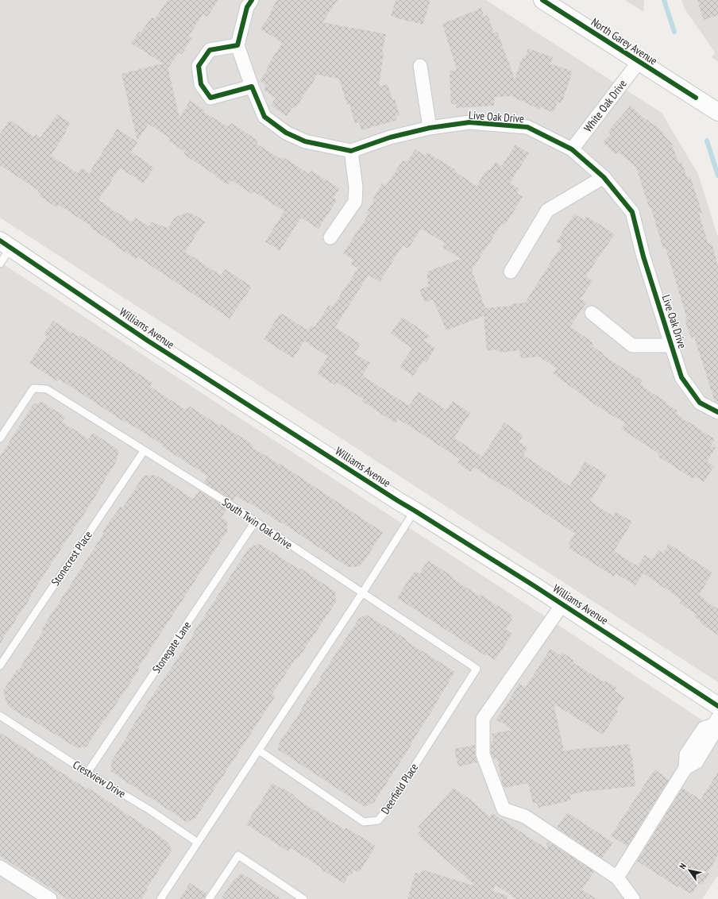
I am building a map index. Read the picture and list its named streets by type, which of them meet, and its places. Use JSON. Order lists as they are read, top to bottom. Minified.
{"streets":{"street":["North Garey Avenue","White Oak Drive","Live Oak Drive","Williams Avenue"],"lane":["South Twin Oak Drive","Stonecrest Place","Stonegate Lane","Crestview Drive","Deerfield Place"]},"crossings":[["North Garey Avenue","White Oak Drive"],["White Oak Drive","Live Oak Drive"],["South Twin Oak Drive","Stonecrest Place"],["South Twin Oak Drive","Stonegate Lane"],["South Twin Oak Drive","Deerfield Place"],["Stonegate Lane","Crestview Drive"]],"north":"top left"}
